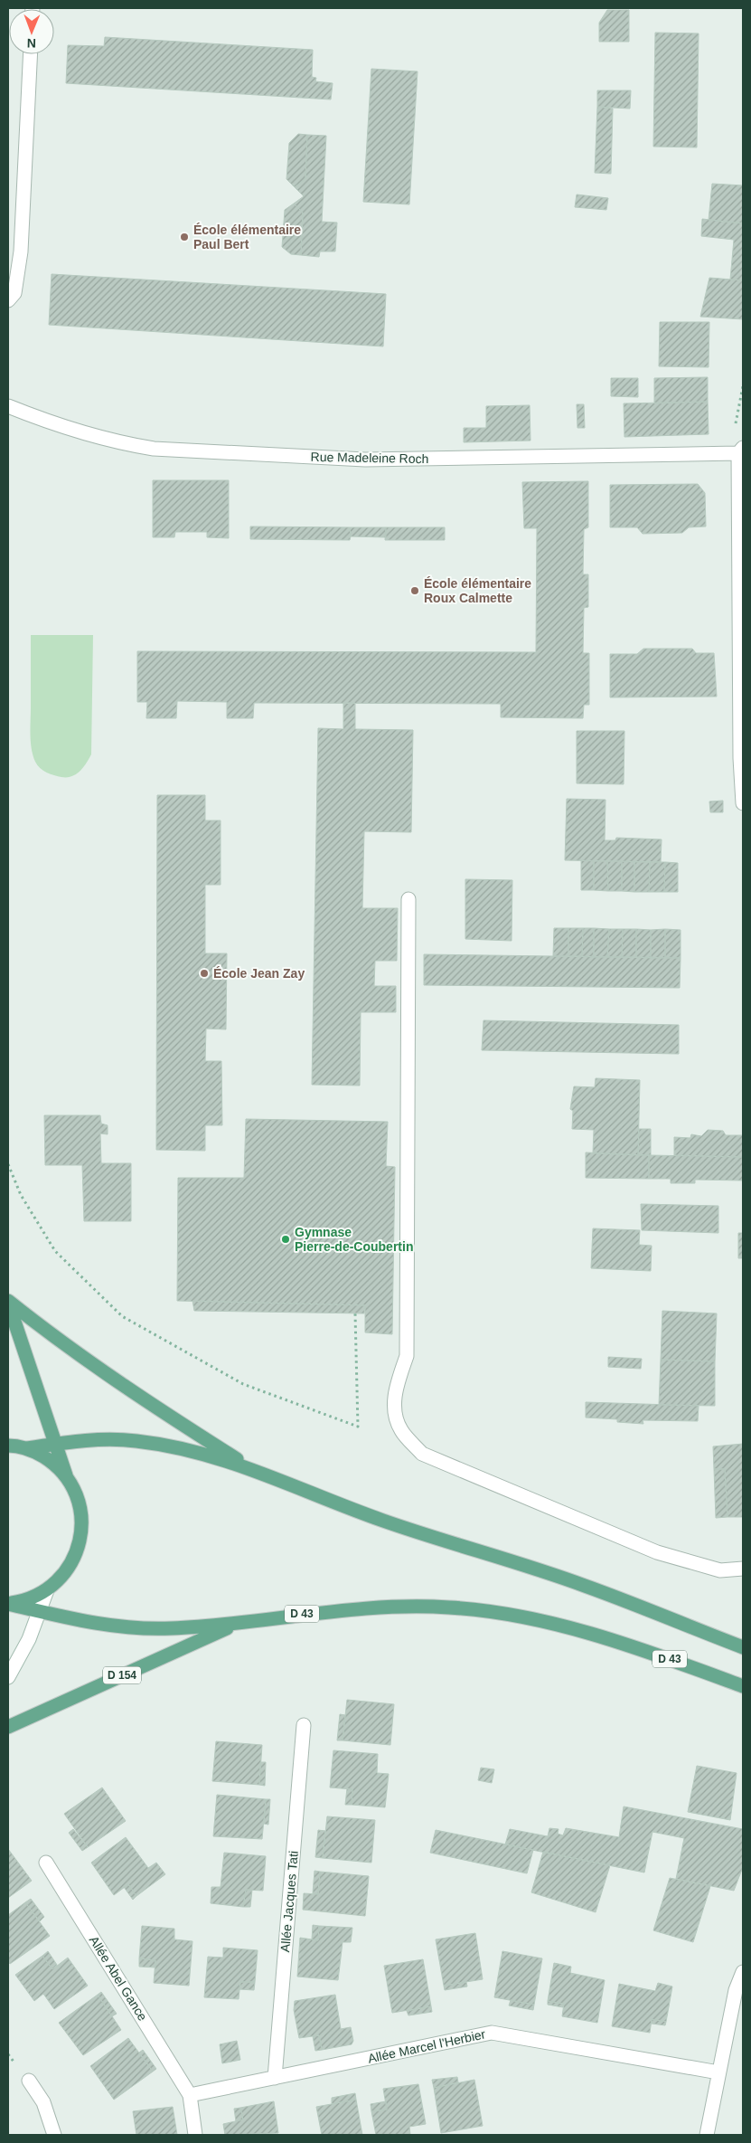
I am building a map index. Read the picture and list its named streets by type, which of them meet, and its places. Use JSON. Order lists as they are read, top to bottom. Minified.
{"streets":{"main road":["D 43","D 154"],"street":["Rue Madeleine Roch","Allée Jacques Tati","Allée Abel Gance","Allée Marcel l'Herbier"]},"crossings":[["D 43","D 154"],["Allée Jacques Tati","Allée Marcel l'Herbier"],["Allée Abel Gance","Allée Marcel l'Herbier"]],"places":["École élémentaire Paul Bert","École élémentaire Roux Calmette","École Jean Zay","Gymnase Pierre-de-Coubertin"],"north":"bottom"}
